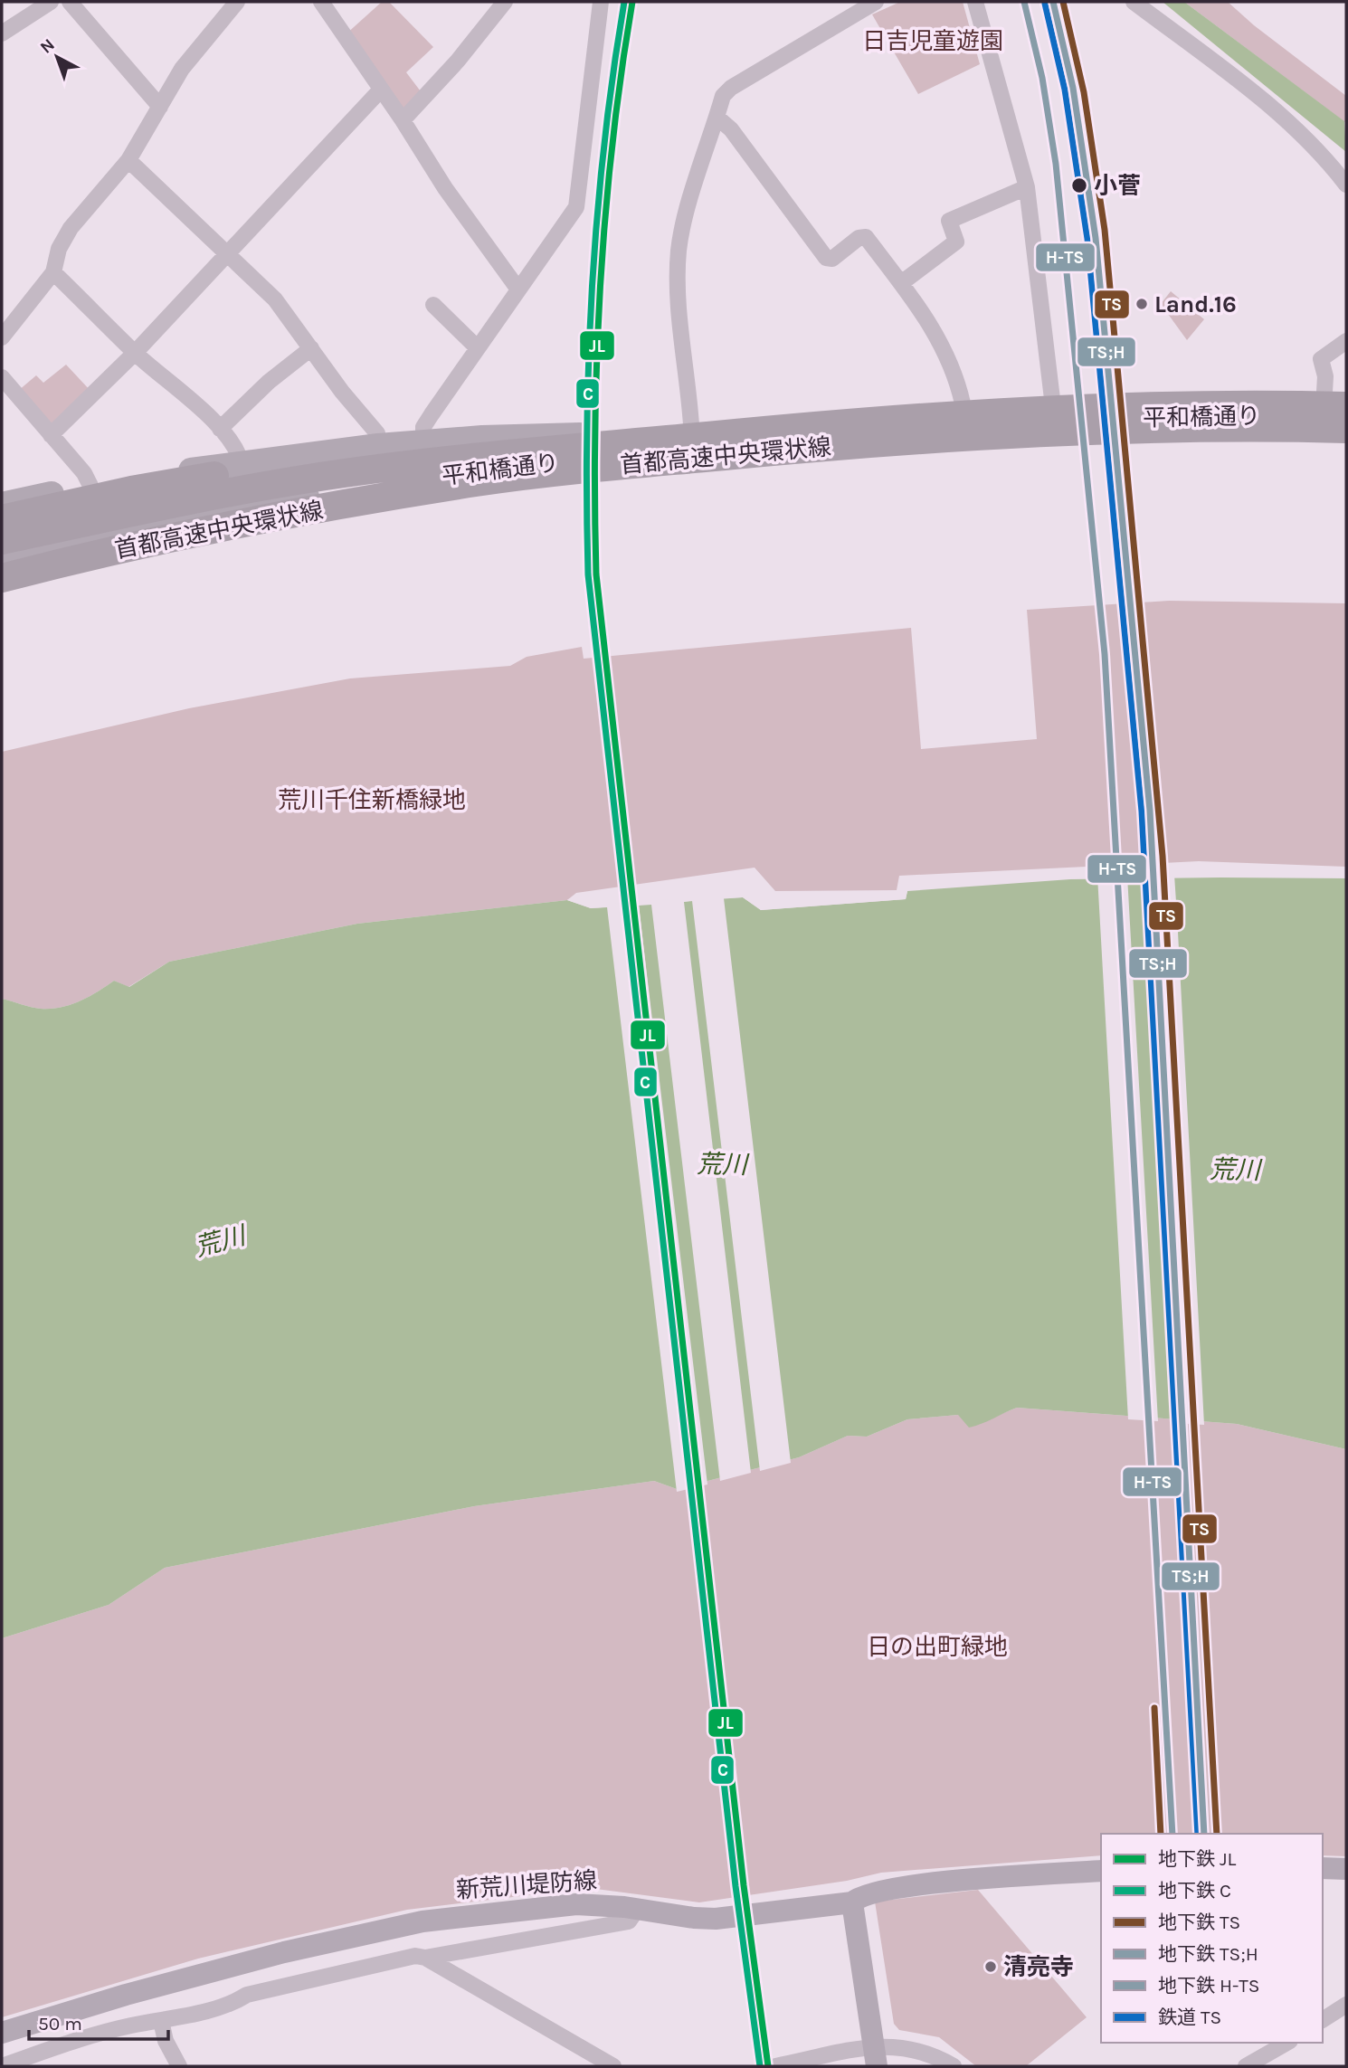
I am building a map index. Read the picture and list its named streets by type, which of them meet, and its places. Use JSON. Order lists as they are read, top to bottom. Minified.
{"streets":{"highway":["首都高速中央環状線"],"main road":["平和橋通り","新荒川堤防線"]},"crossings":[["平和橋通り","首都高速中央環状線"]],"water":["荒川"],"parks":["日吉児童遊園","荒川千住新橋緑地","日の出町緑地"],"places":["小菅","Land.16","清亮寺"],"lines":["metro line JL","metro line C","metro line TS","metro line TS;H","metro line H-TS","rail line TS"],"legend":["地下鉄 JL","地下鉄 C","地下鉄 TS","地下鉄 TS;H","地下鉄 H-TS","鉄道 TS"],"scale_bar":"50 m","north":"top left"}
